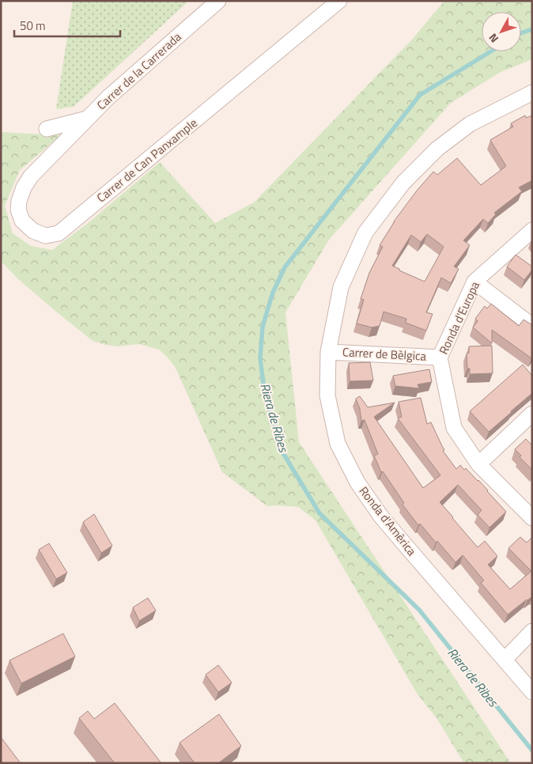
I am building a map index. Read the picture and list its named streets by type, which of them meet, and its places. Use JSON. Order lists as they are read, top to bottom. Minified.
{"streets":{"street":["Carrer de la Carrerada","Carrer de Can Panxample","Ronda d'Europa","Carrer de Bèlgica","Ronda d'Amèrica"]},"crossings":[["Carrer de la Carrerada","Carrer de Can Panxample"],["Ronda d'Europa","Carrer de Bèlgica"],["Carrer de Bèlgica","Ronda d'Amèrica"]],"water":["Riera de Ribes"],"scale_bar":"50 m","north":"bottom left"}
